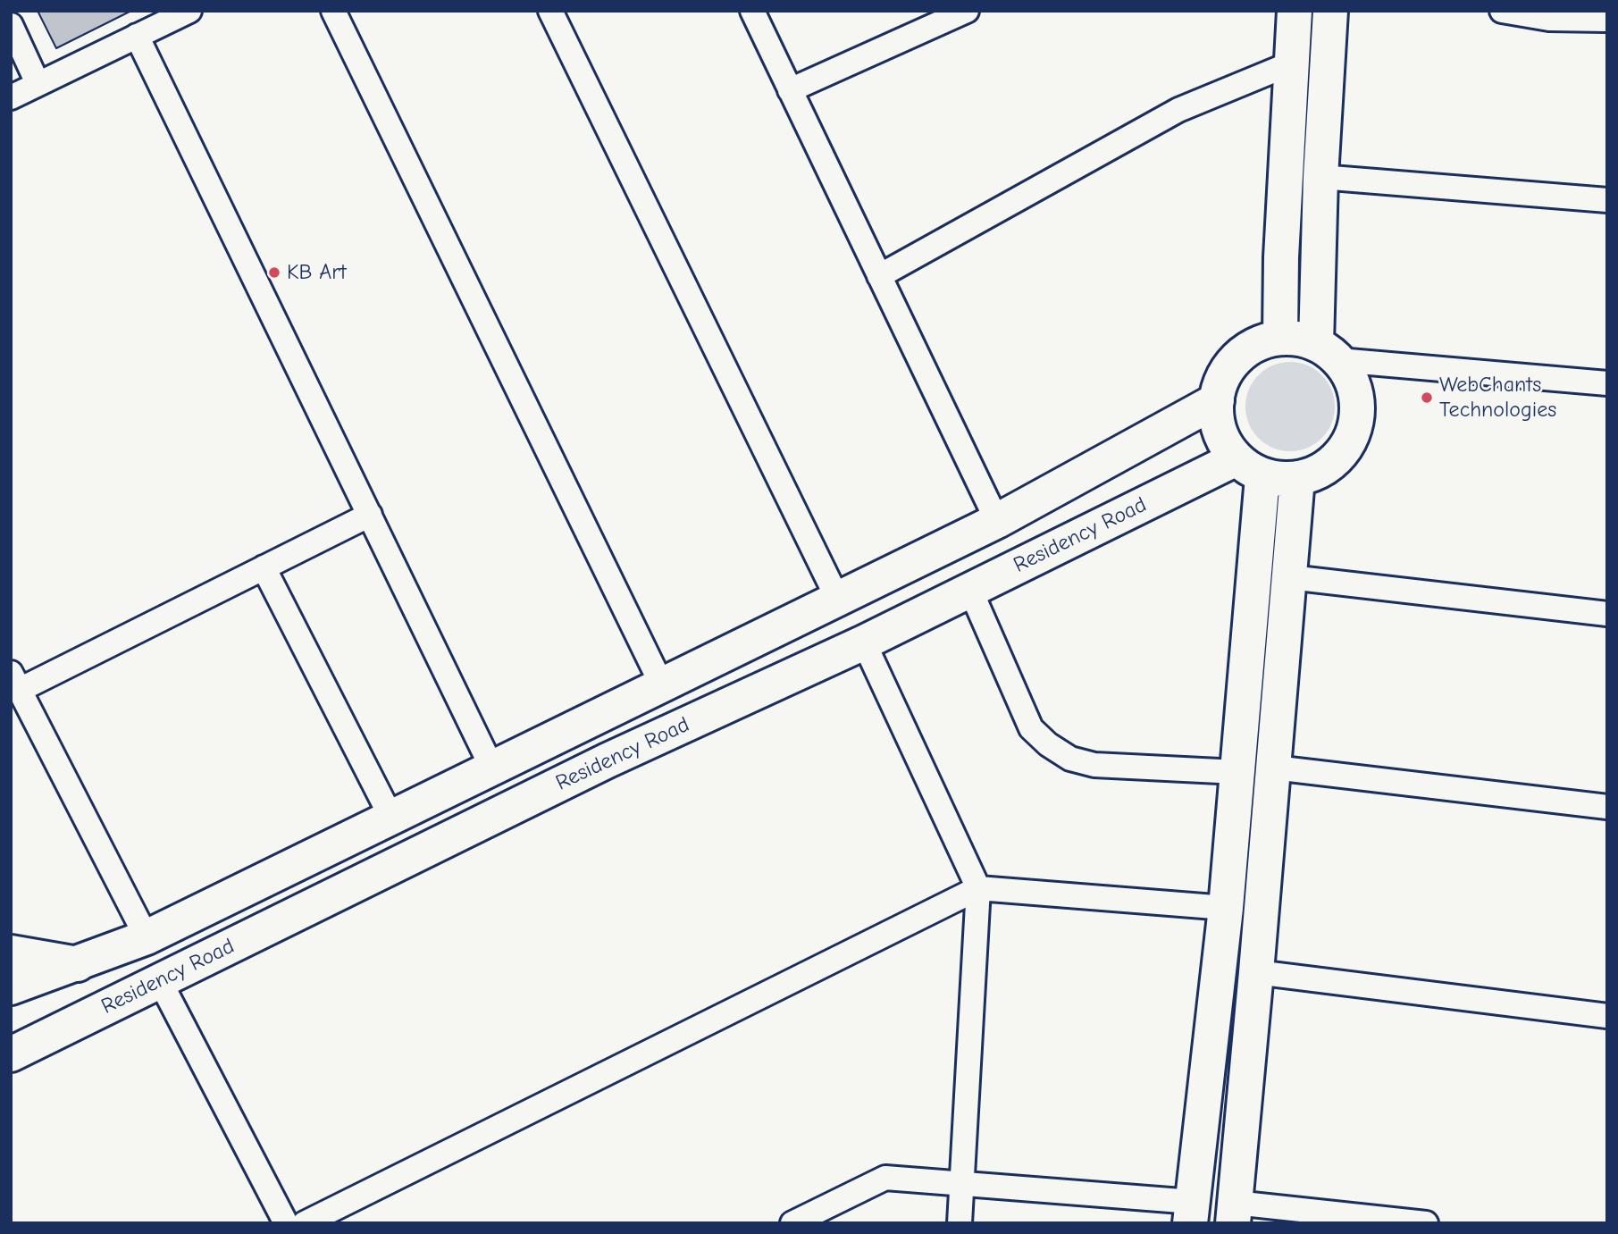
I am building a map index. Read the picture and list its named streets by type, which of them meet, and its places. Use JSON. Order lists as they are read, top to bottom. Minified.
{"streets":{"main road":["Residency Road"]},"places":["KB Art","WebChants Technologies"]}
